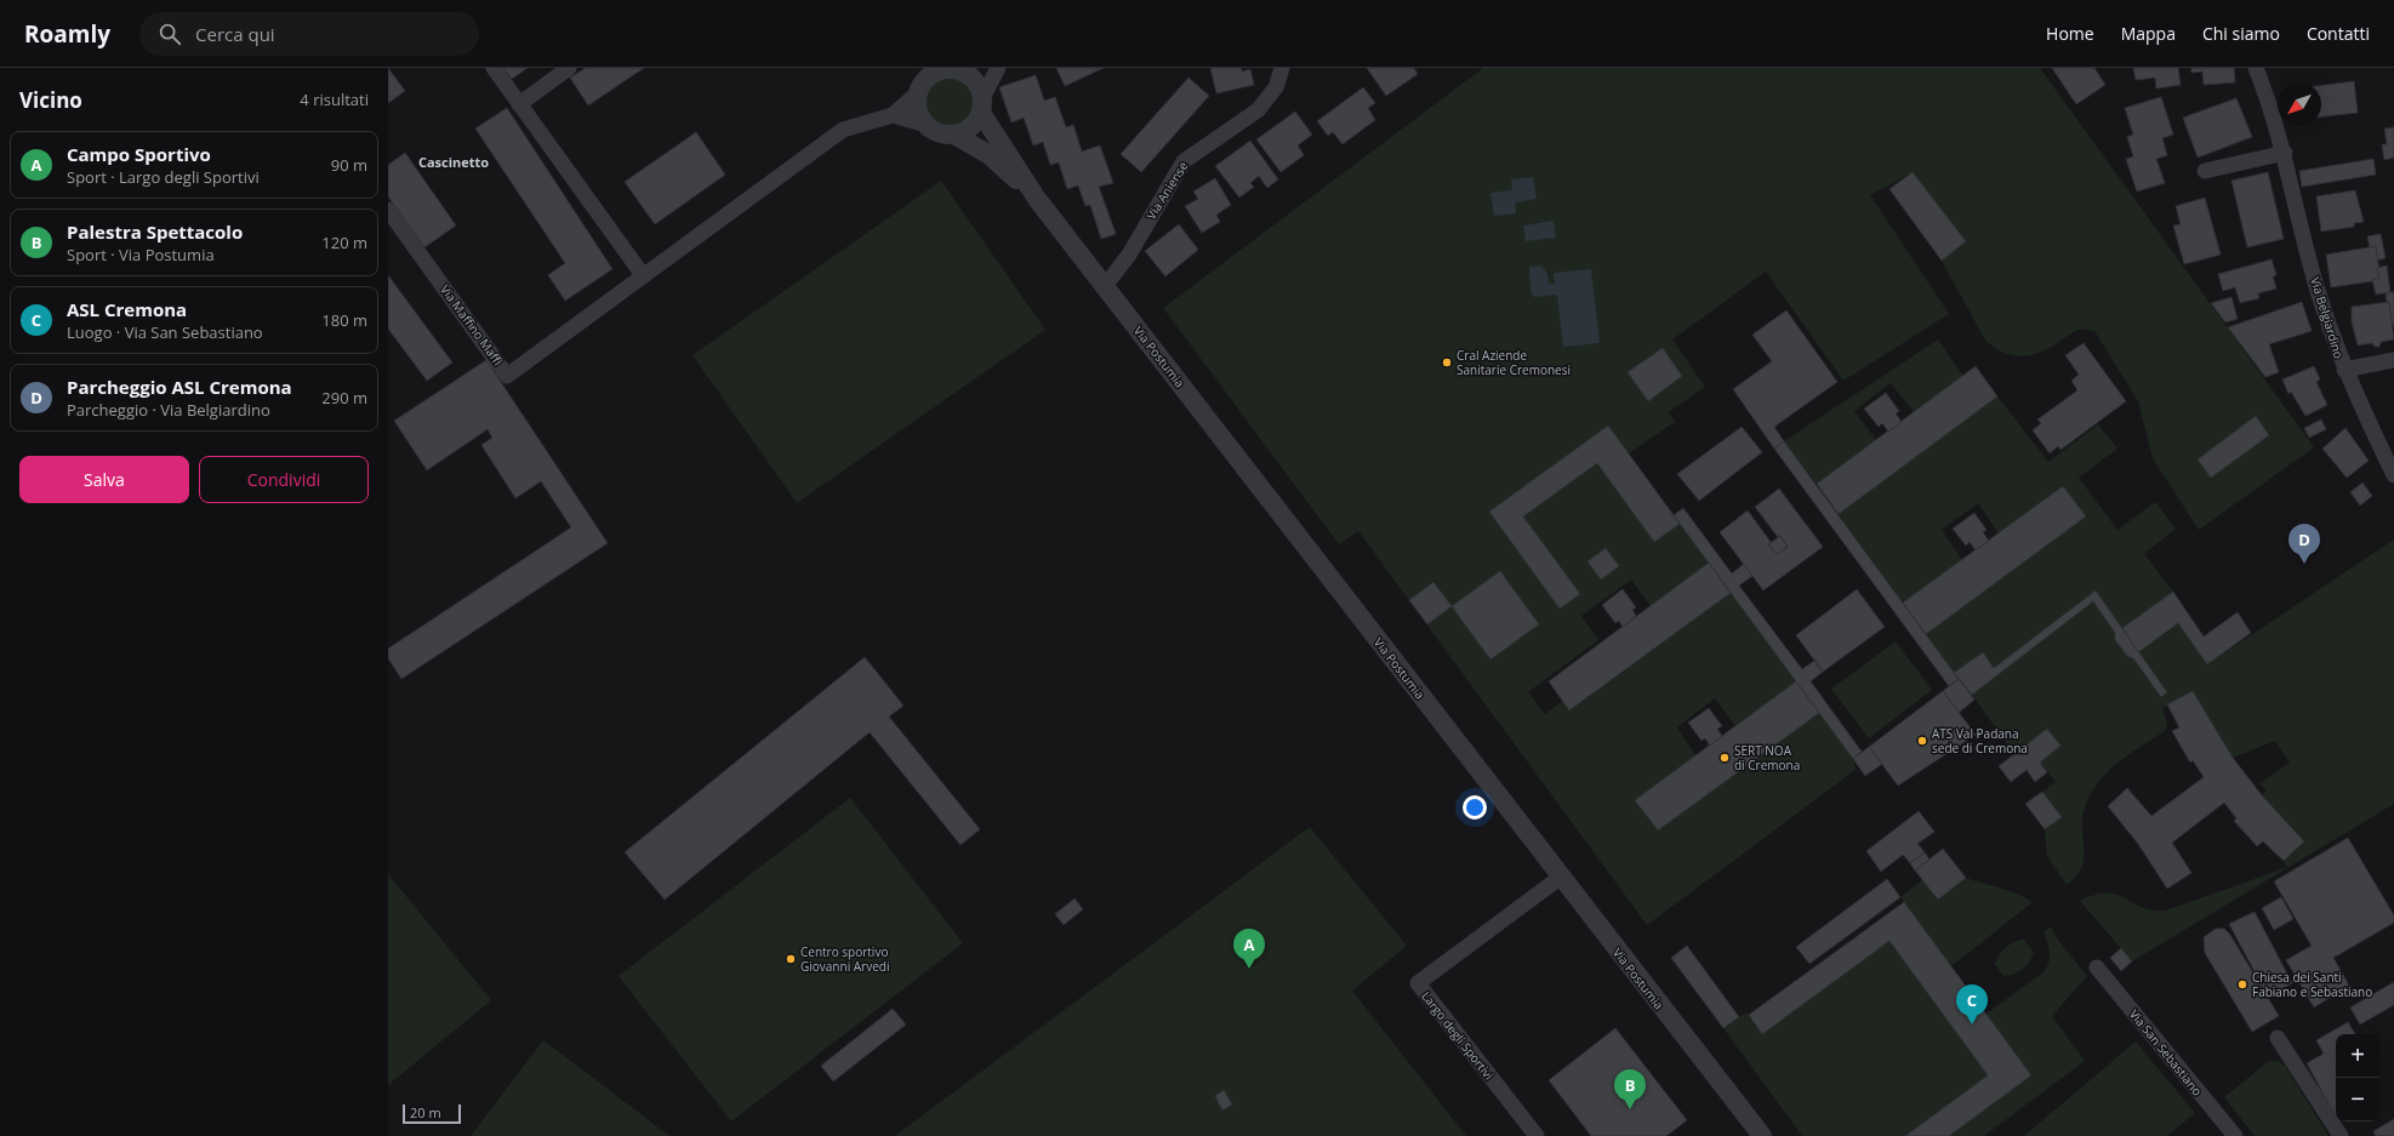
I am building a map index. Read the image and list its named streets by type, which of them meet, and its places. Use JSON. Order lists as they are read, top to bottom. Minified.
{"streets":{"street":["Via Aniense","Via Belgiardino","Via Maffino Maffi","Via Postumia","Largo degli Sportivi","Via San Sebastiano"]},"crossings":[["Via Aniense","Via Postumia"],["Via Maffino Maffi","Via Postumia"],["Via Postumia","Largo degli Sportivi"]],"districts":["Cascinetto"],"places":["Cral Aziende Sanitarie Cremonesi","ATS Val Padana sede di Cremona","SERT NOA di Cremona","Centro sportivo Giovanni Arvedi","Chiesa dei Santi Fabiano e Sebastiano"],"scale_bar":"20 m","north":"bottom left","page":{"header":"Roamly","search":"Cerca qui","nav":["Home","Mappa","Chi siamo","Contatti"],"heading":["Vicino","4 risultati"],"list":[{"mark":"A","name":"Campo Sportivo","note":"Sport · Largo degli Sportivi","value":"90 m"},{"mark":"B","name":"Palestra Spettacolo","note":"Sport · Via Postumia","value":"120 m"},{"mark":"C","name":"ASL Cremona","note":"Luogo · Via San Sebastiano","value":"180 m"},{"mark":"D","name":"Parcheggio ASL Cremona","note":"Parcheggio · Via Belgiardino","value":"290 m"}],"buttons":["Salva","Condividi"],"pins":["D","A","C","B"],"map_buttons":["+","−"],"scale":"20 m"}}
